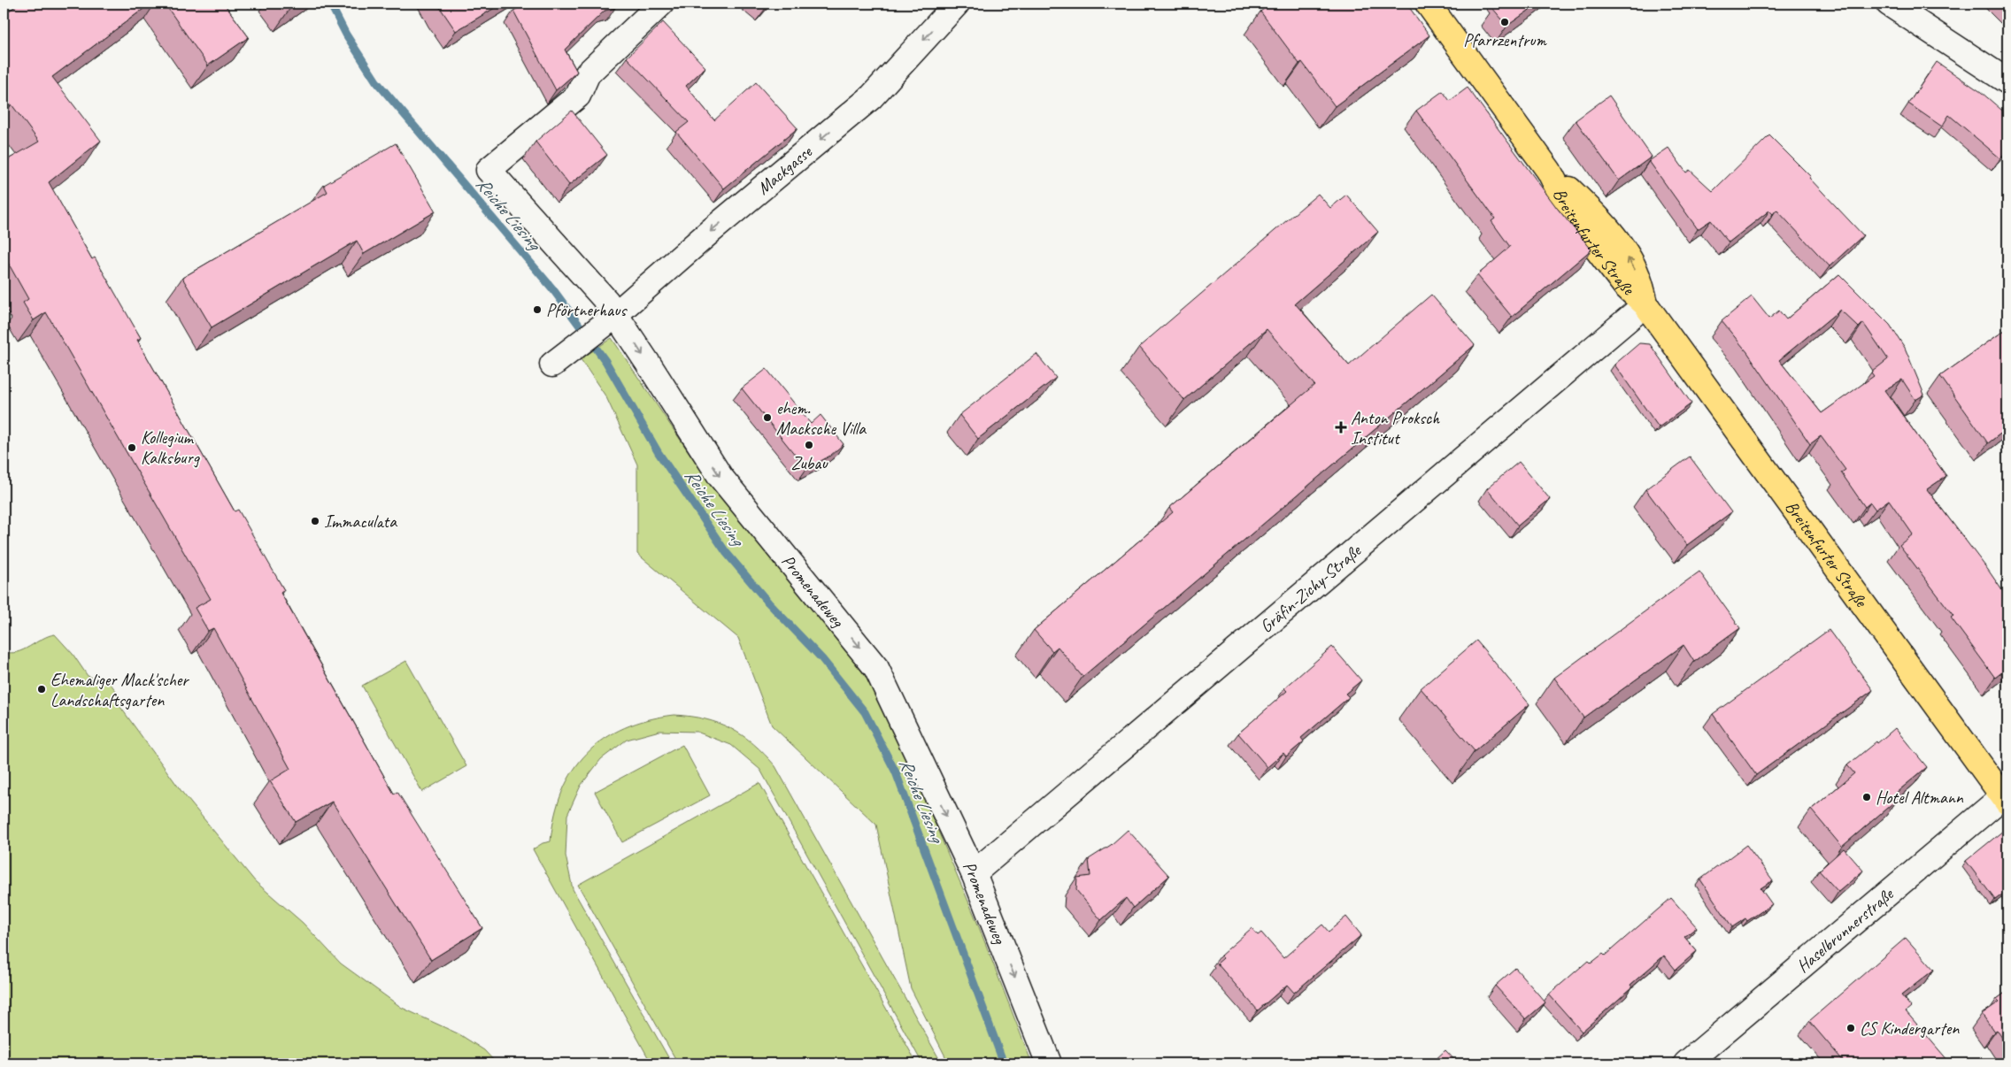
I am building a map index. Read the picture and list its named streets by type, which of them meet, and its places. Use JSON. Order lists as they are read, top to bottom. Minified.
{"streets":{"main road":["Breitenfurter Straße"],"street":["Mackgasse","Gräfin-Zichy-Straße","Promenadeweg","Haselbrunnerstraße"]},"crossings":[["Mackgasse","Promenadeweg"],["Breitenfurter Straße","Gräfin-Zichy-Straße"],["Breitenfurter Straße","Haselbrunnerstraße"],["Gräfin-Zichy-Straße","Promenadeweg"]],"one_way":["Mackgasse","Promenadeweg"],"water":["Reiche Liesing"],"places":{"other":["Pfarrzentrum","Pförtnerhaus","ehem. Macksche Villa","Zubau","Kollegium Kalksburg","Immaculata","Ehemaliger Mack'scher Landschaftsgarten","Hotel Altmann","CS Kindergarten"],"health":["Anton Proksch Institut"]}}
